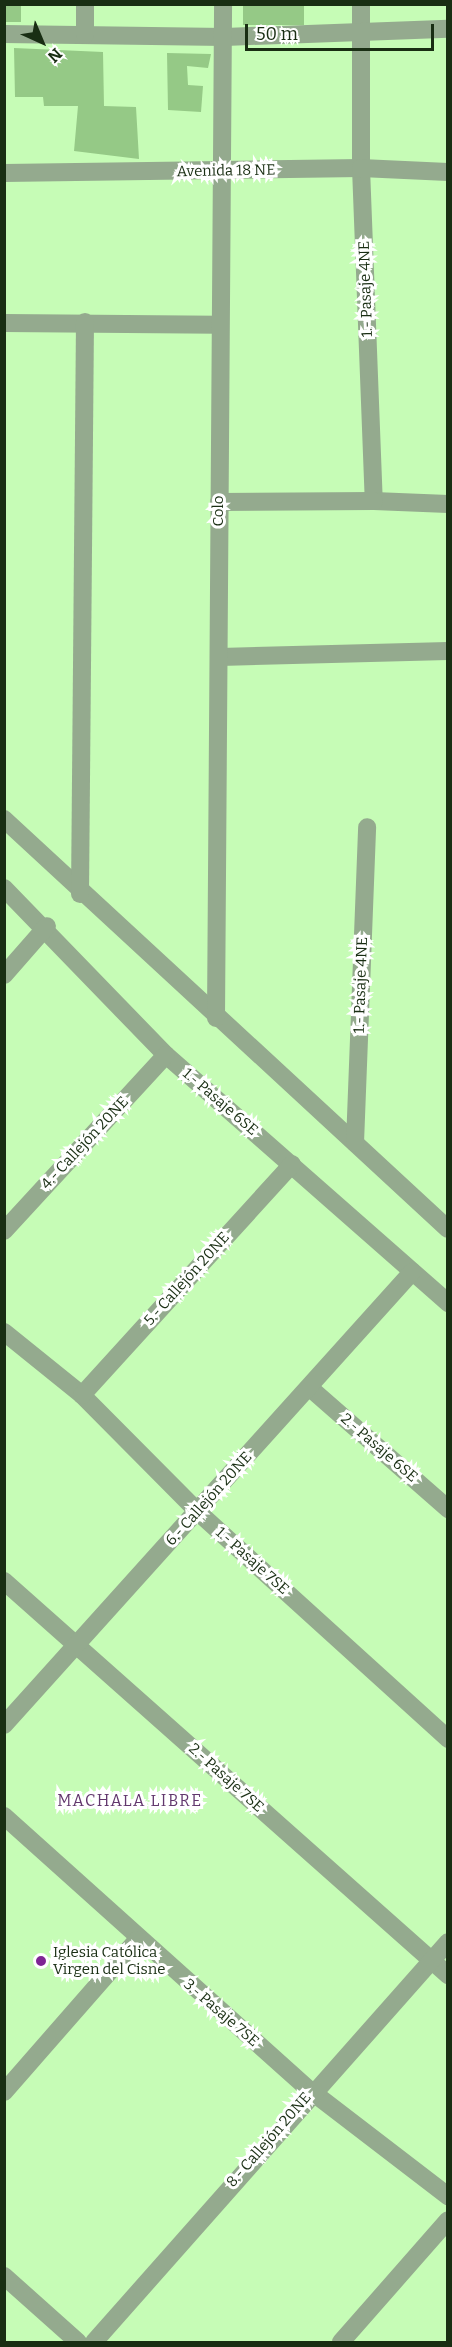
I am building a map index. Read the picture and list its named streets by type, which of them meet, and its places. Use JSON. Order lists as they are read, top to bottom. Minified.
{"streets":{"street":["Avenida 18 NE","1.- Pasaje 4NE","Colo","1.- Pasaje 6SE","4.- Callejón 20NE","5.- Callejón 20NE","2.- Pasaje 6SE","6.- Callejón 20NE","1.- Pasaje 7SE","2.- Pasaje 7SE","3.- Pasaje 7SE","8.- Callejón 20NE"]},"crossings":[["Avenida 18 NE","1.- Pasaje 4NE"],["Avenida 18 NE","Colo"],["1.- Pasaje 6SE","4.- Callejón 20NE"],["1.- Pasaje 6SE","5.- Callejón 20NE"],["1.- Pasaje 6SE","6.- Callejón 20NE"],["5.- Callejón 20NE","1.- Pasaje 7SE"],["2.- Pasaje 6SE","6.- Callejón 20NE"],["6.- Callejón 20NE","1.- Pasaje 7SE"],["6.- Callejón 20NE","2.- Pasaje 7SE"],["2.- Pasaje 7SE","8.- Callejón 20NE"],["3.- Pasaje 7SE","8.- Callejón 20NE"]],"districts":["MACHALA LIBRE"],"places":["Iglesia Católica Virgen del Cisne"],"scale_bar":"50 m","north":"bottom right"}
